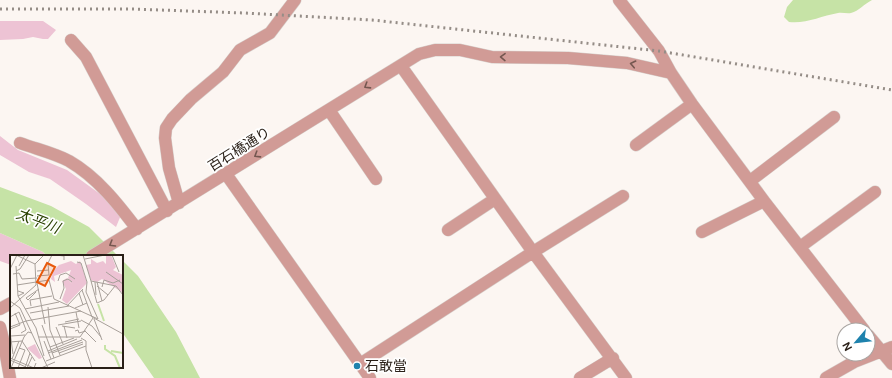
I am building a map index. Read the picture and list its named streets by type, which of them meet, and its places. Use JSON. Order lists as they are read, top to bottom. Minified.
{"streets":{"street":["百石橋通り"]},"one_way":["百石橋通り"],"water":["太平川"],"places":["石敢當"],"north":"bottom left"}
